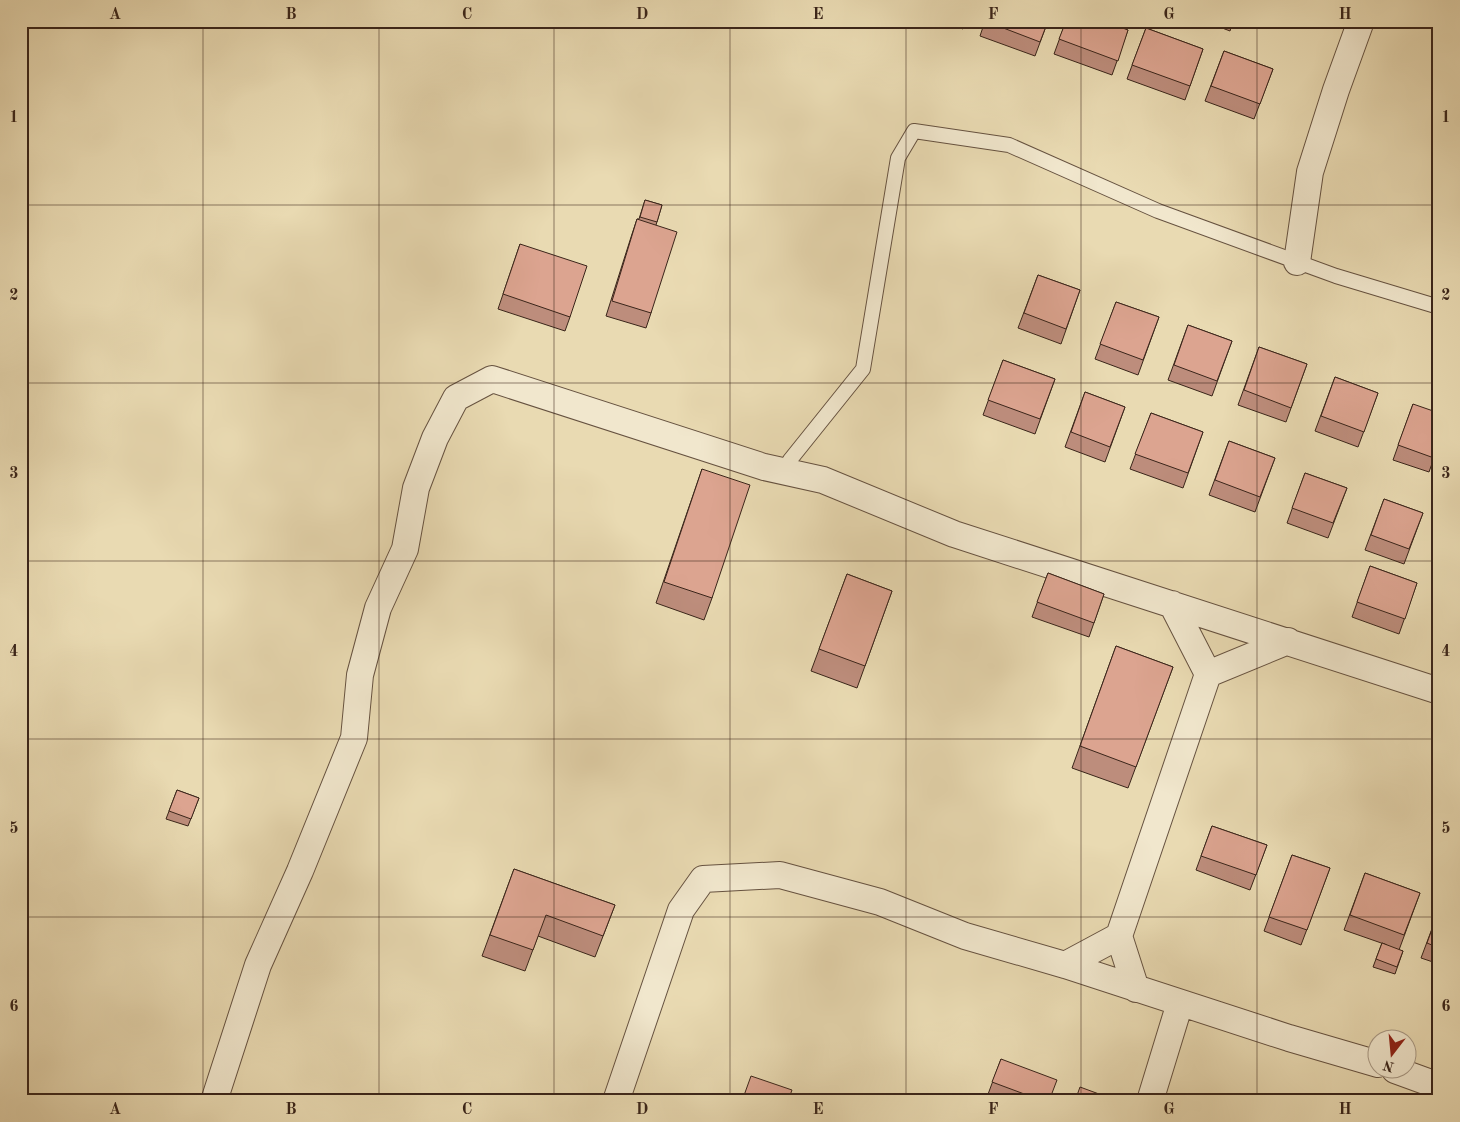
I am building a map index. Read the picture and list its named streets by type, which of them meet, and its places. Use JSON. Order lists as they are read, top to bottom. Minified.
{"north":"bottom","grid":{"columns":["A","B","C","D","E","F","G","H"],"rows":["1","2","3","4","5","6"]}}
